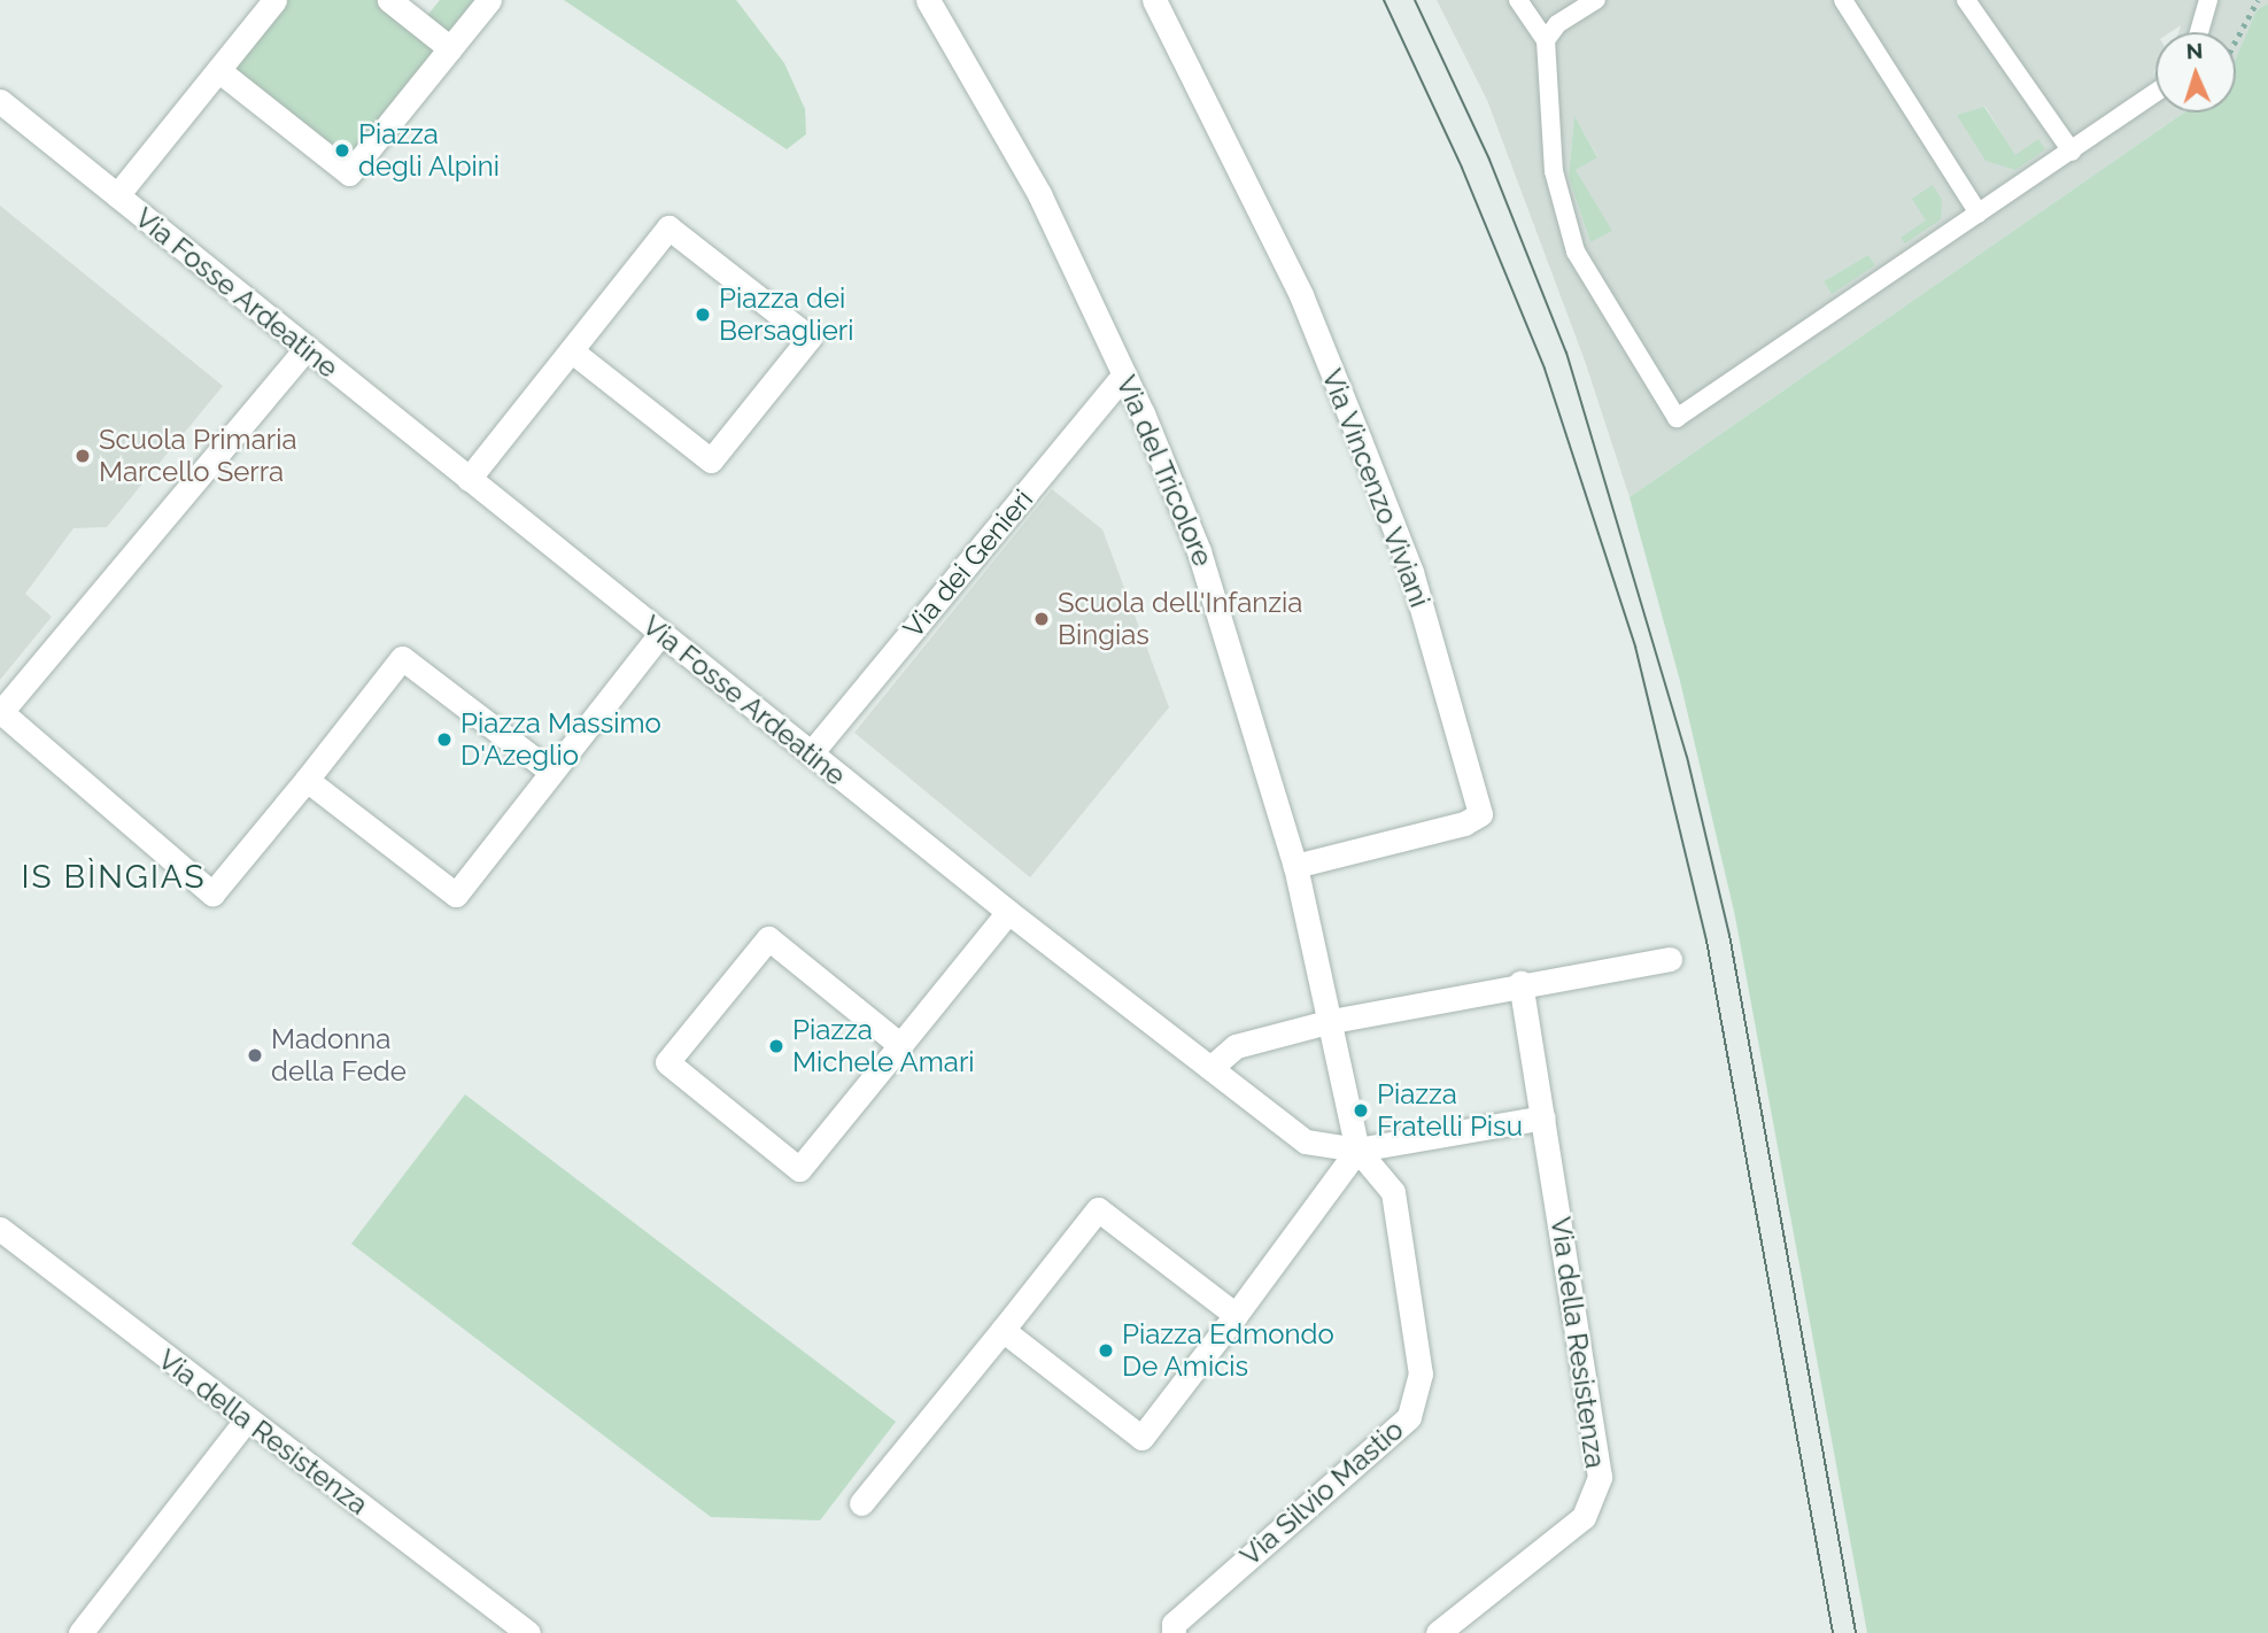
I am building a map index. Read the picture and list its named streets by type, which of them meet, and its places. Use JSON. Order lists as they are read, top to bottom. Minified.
{"streets":{"street":["Via Fosse Ardeatine","Via del Tricolore","Via Vincenzo Viviani","Via dei Genieri","Via della Resistenza","Via Silvio Mastio"]},"crossings":[["Via Fosse Ardeatine","Via dei Genieri"],["Via Fosse Ardeatine","Via della Resistenza"],["Via Fosse Ardeatine","Via Silvio Mastio"],["Via del Tricolore","Via Vincenzo Viviani"],["Via del Tricolore","Via dei Genieri"]],"districts":["IS BÌNGIAS"],"places":["Piazza degli Alpini","Piazza dei Bersaglieri","Scuola Primaria Marcello Serra","Scuola dell'Infanzia Bingias","Piazza Massimo D'Azeglio","Piazza Michele Amari","Madonna della Fede","Piazza Fratelli Pisu","Piazza Edmondo De Amicis"],"north":"top"}
